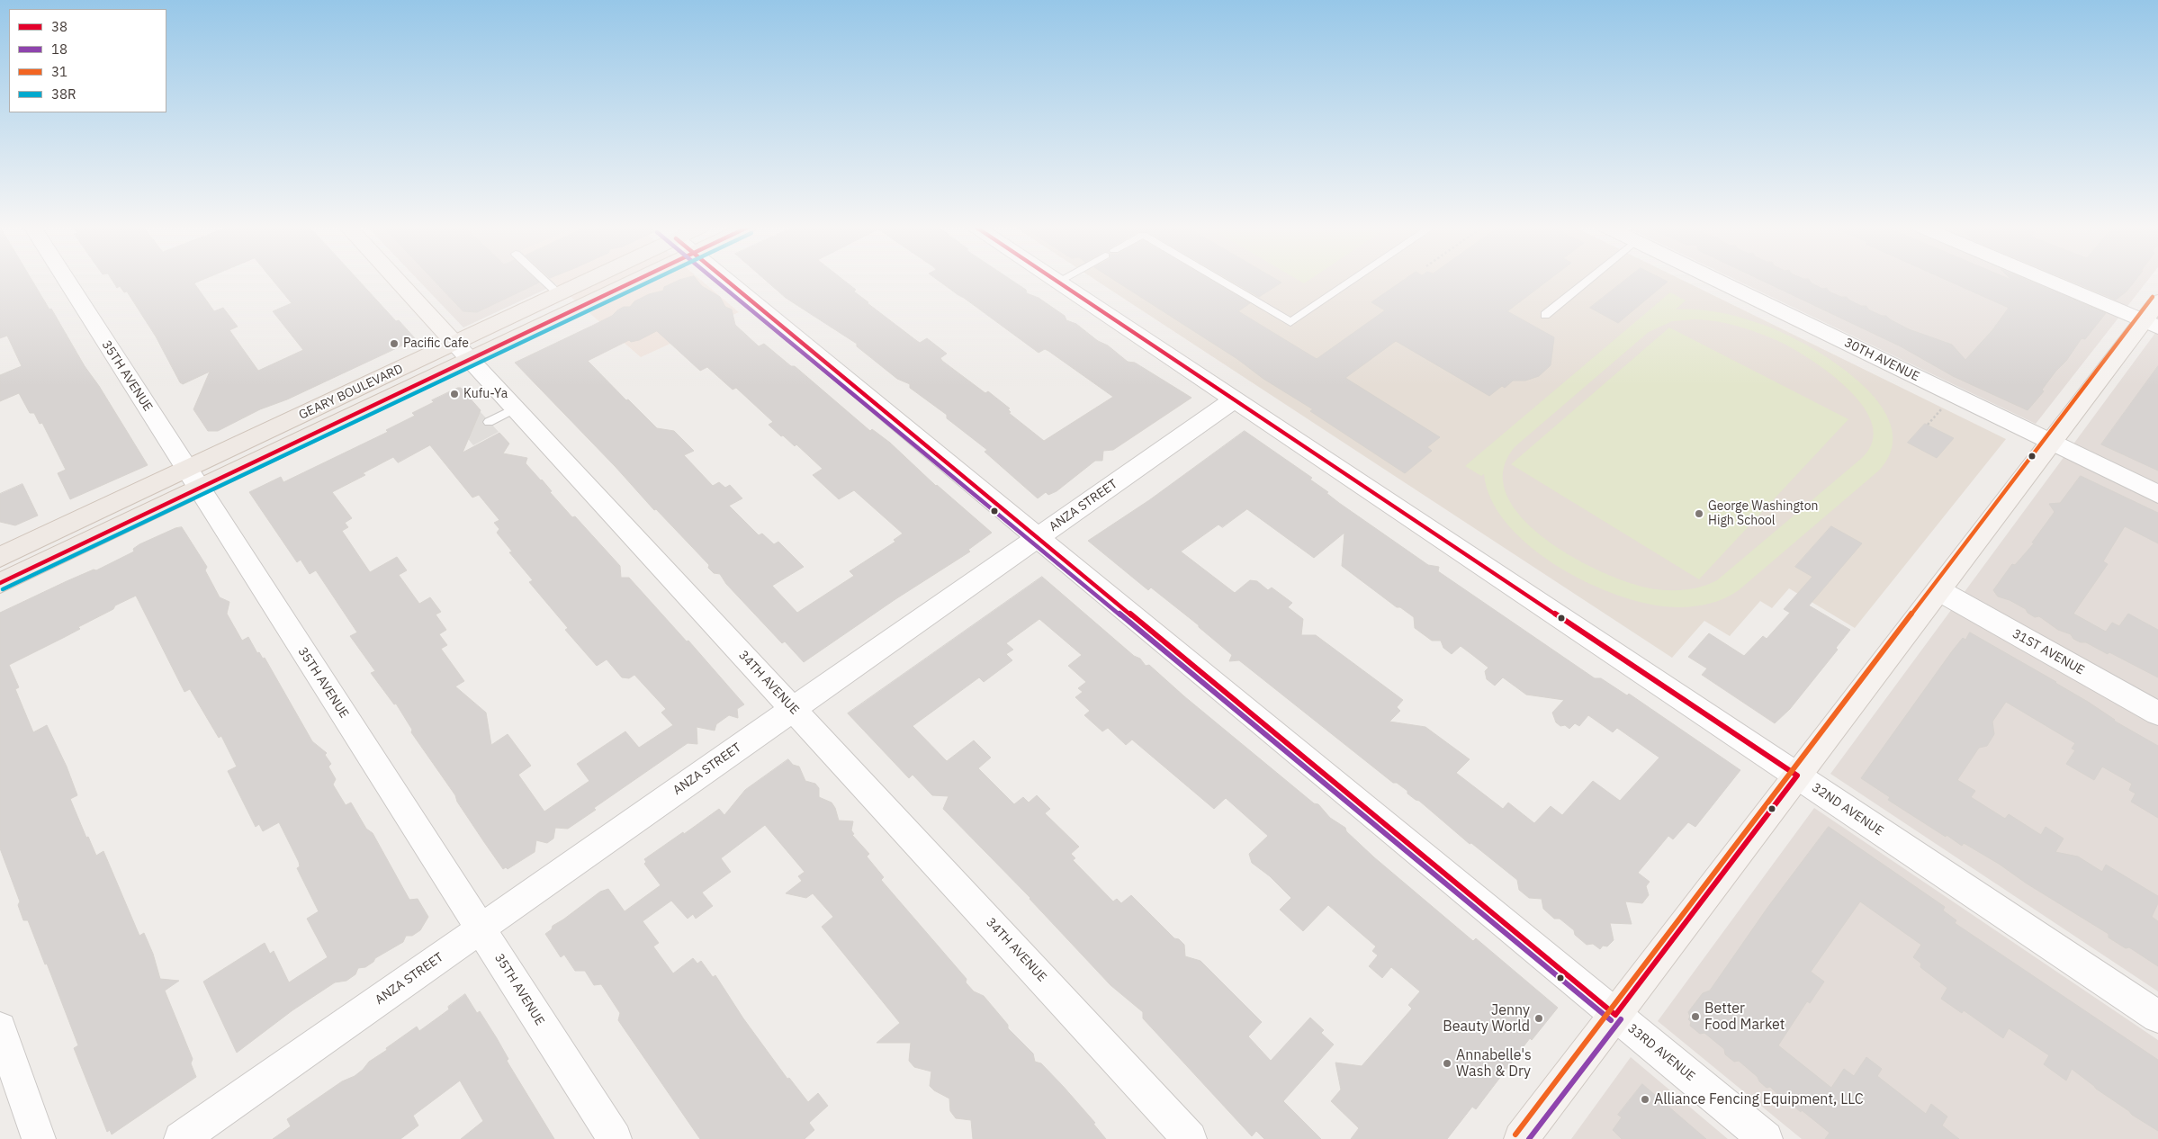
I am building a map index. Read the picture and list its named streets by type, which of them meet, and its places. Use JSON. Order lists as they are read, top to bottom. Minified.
{"streets":{"main road":["GEARY BOULEVARD"],"street":["30TH AVENUE","35TH AVENUE","ANZA STREET","31ST AVENUE","34TH AVENUE","32ND AVENUE","33RD AVENUE"]},"crossings":[["35TH AVENUE","GEARY BOULEVARD"],["35TH AVENUE","ANZA STREET"],["GEARY BOULEVARD","34TH AVENUE"],["ANZA STREET","34TH AVENUE"],["ANZA STREET","32ND AVENUE"],["ANZA STREET","33RD AVENUE"]],"places":["Pacific Cafe","Kufu-Ya","George Washington High School","Better Food Market","Jenny Beauty World","Annabelle's Wash & Dry","Alliance Fencing Equipment, LLC"],"lines":["transit line 38","transit line 18","transit line 38R","transit line 31"],"legend":["38","18","31","38R"]}
